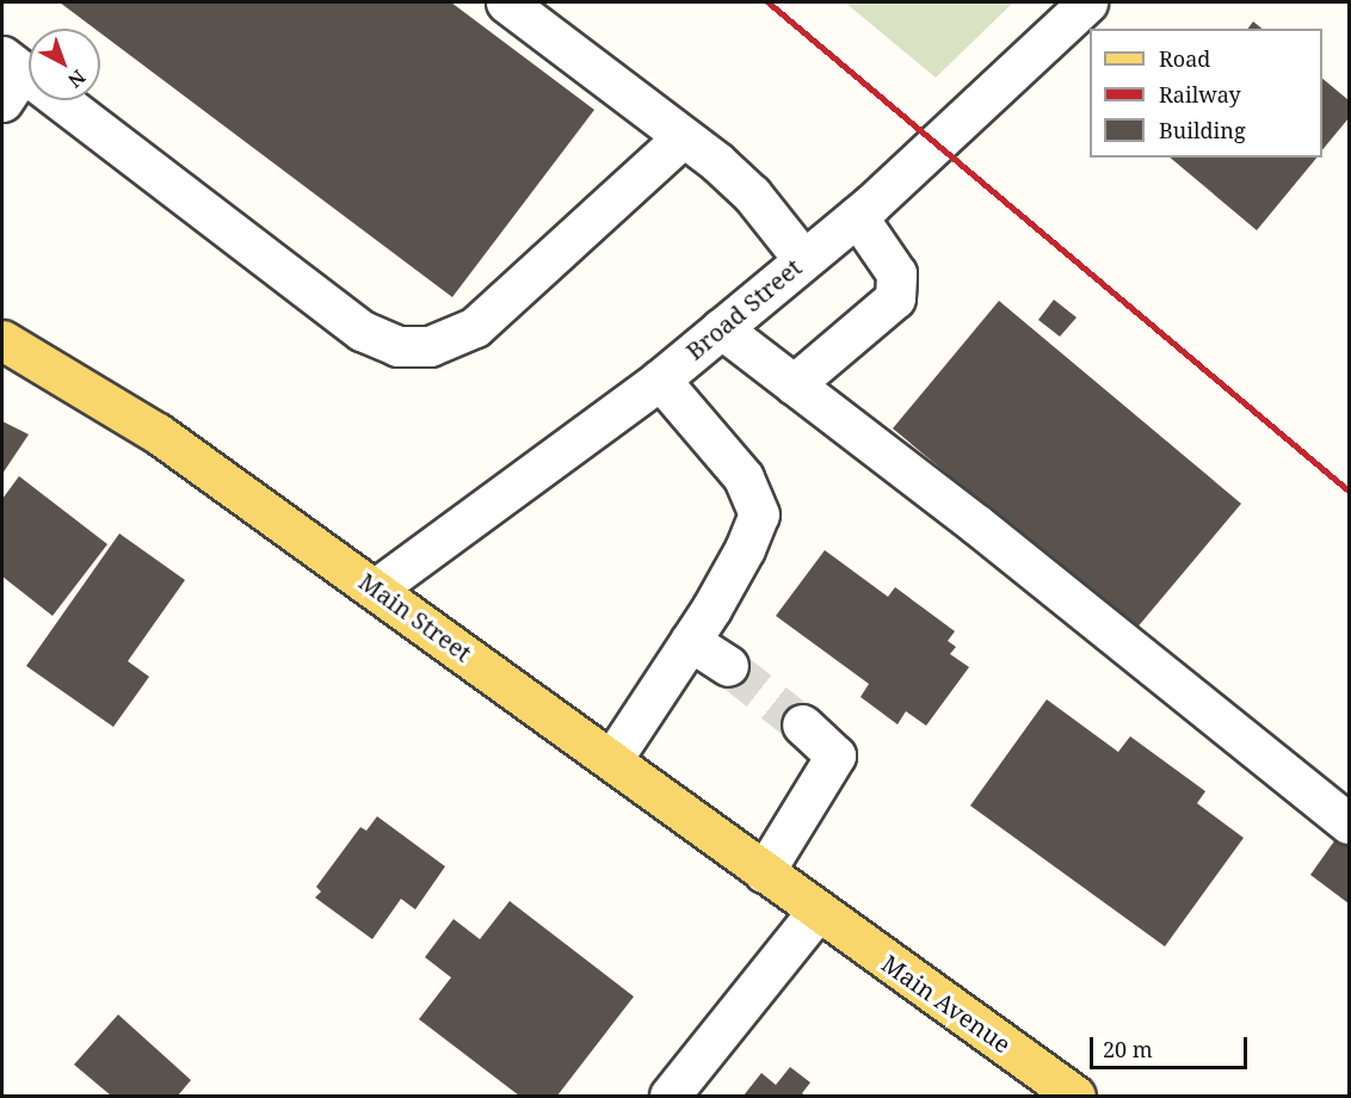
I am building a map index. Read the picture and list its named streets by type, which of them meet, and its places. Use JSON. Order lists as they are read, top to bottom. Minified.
{"streets":{"main road":["Main Street","Main Avenue"],"street":["Broad Street"]},"crossings":[["Broad Street","Main Street"],["Main Street","Main Avenue"]],"legend":["Road","Railway","Building"],"scale_bar":"20 m","north":"bottom right"}
